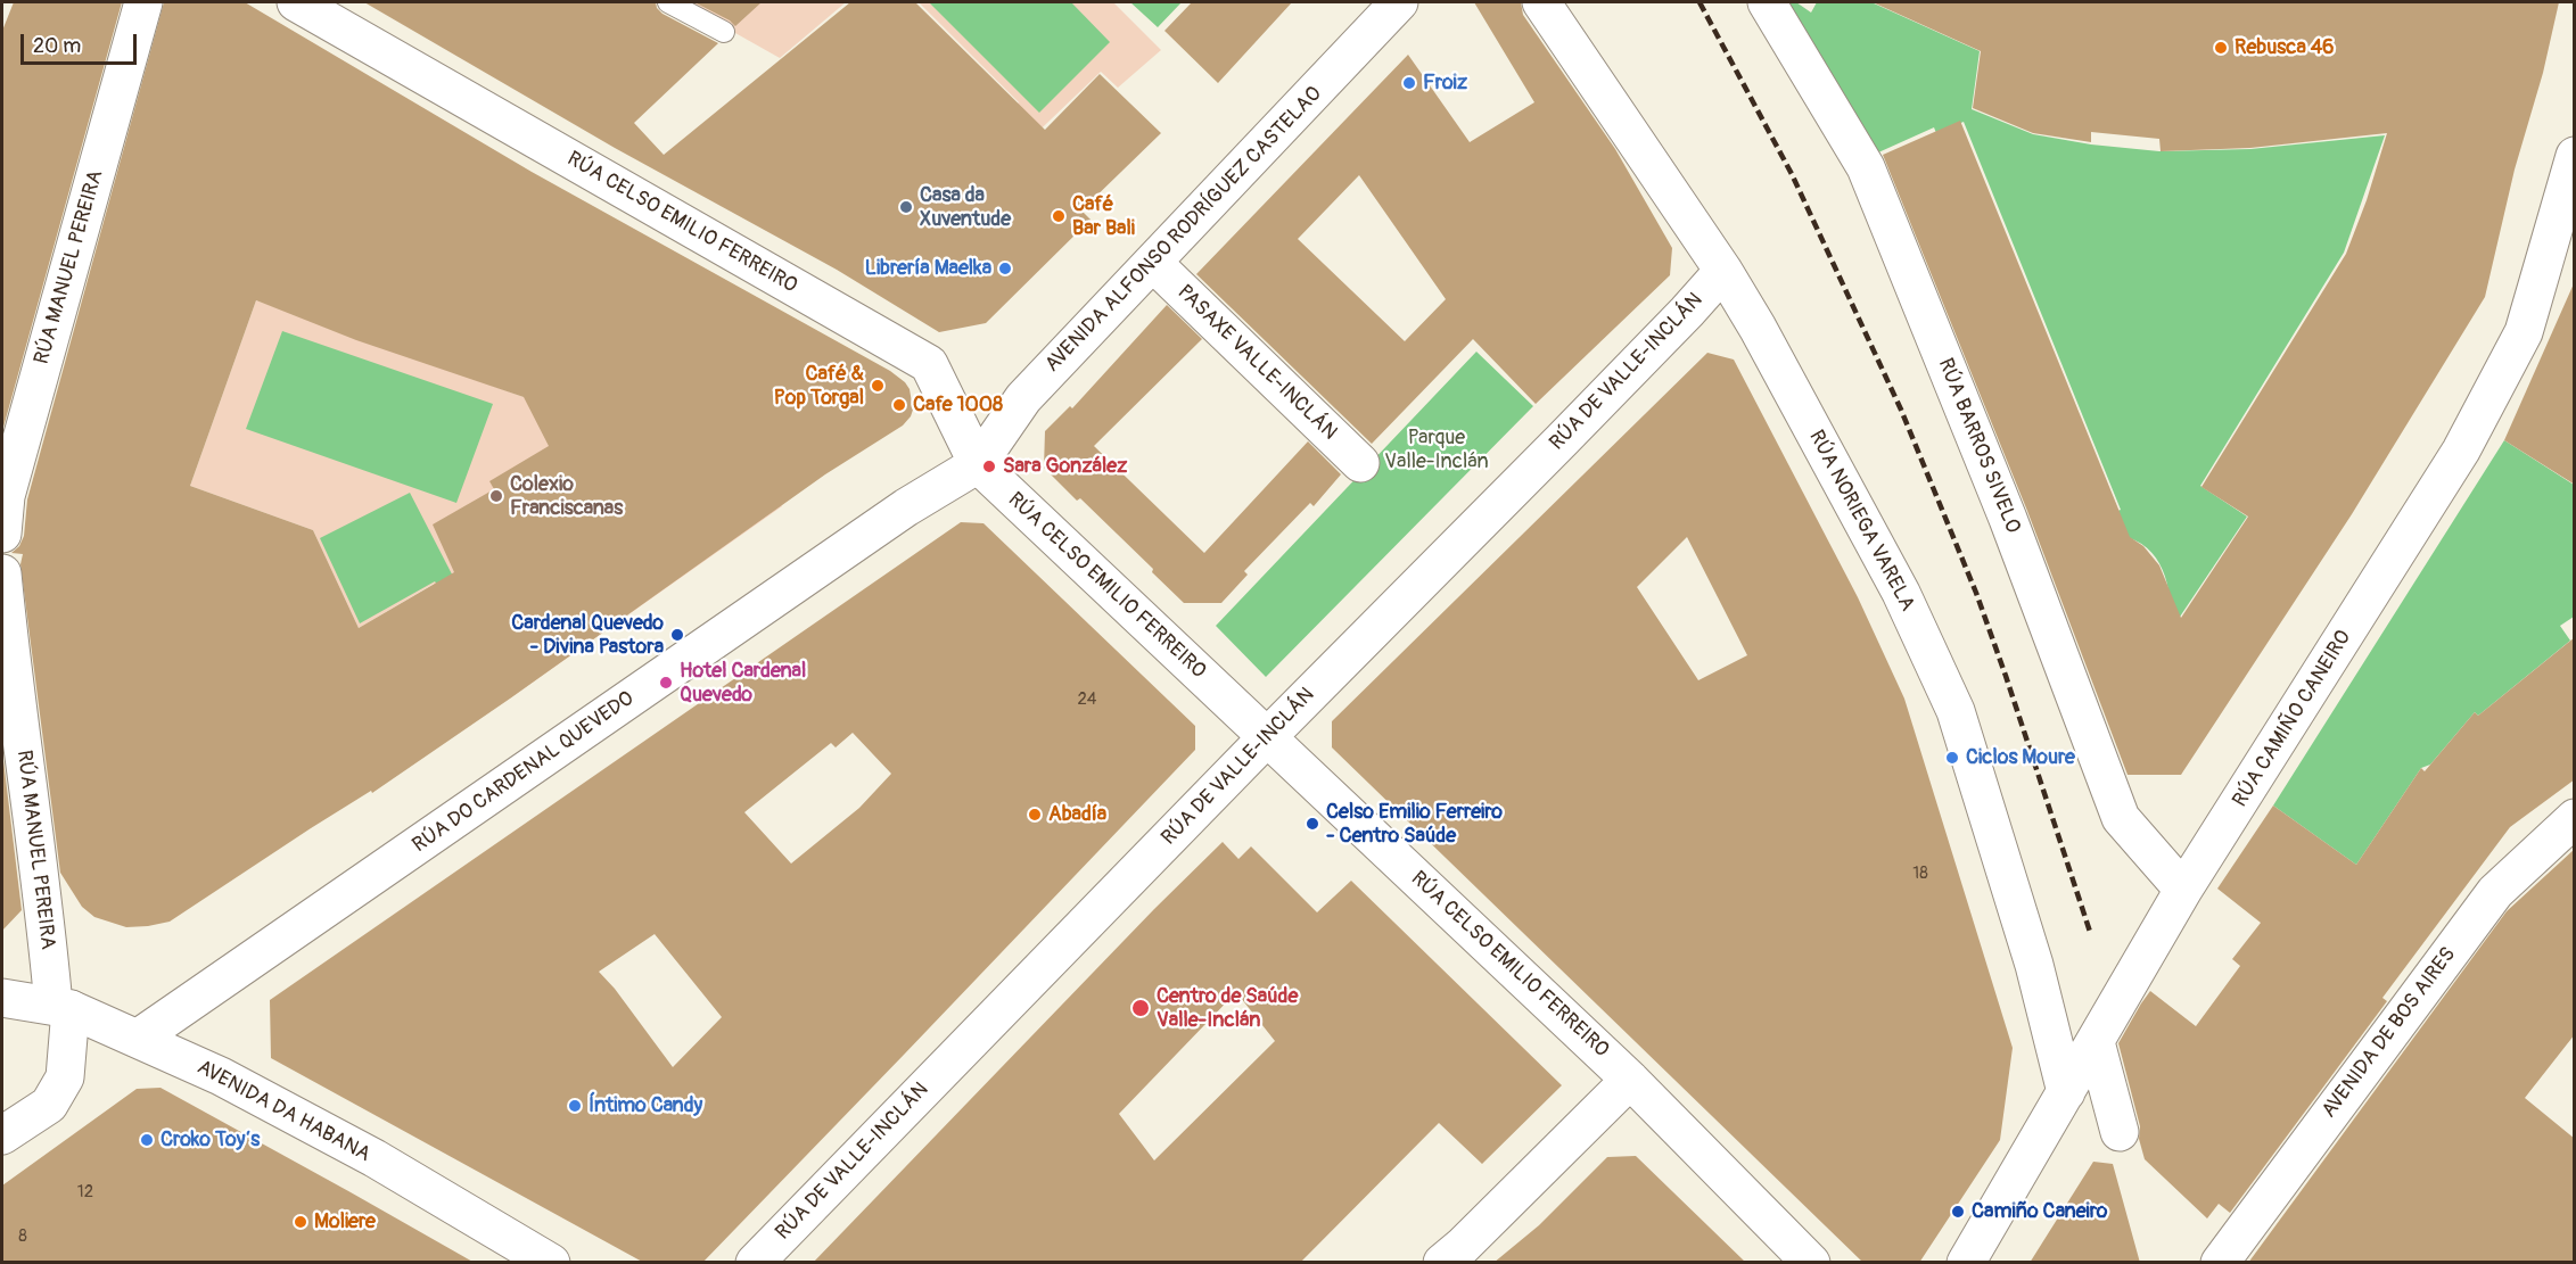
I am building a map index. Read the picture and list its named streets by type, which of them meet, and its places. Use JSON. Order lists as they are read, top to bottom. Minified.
{"streets":{"street":["RÚA CELSO EMILIO FERREIRO","AVENIDA ALFONSO RODRÍGUEZ CASTELAO","RÚA MANUEL PEREIRA","PASAXE VALLE-INCLÁN","RÚA DE VALLE-INCLÁN","RÚA BARROS SIVELO","RÚA NORIEGA VARELA","RÚA CAMIÑO CANEIRO","RÚA DO CARDENAL QUEVEDO","AVENIDA DE BOS AIRES","AVENIDA DA HABANA"]},"crossings":[["RÚA CELSO EMILIO FERREIRO","AVENIDA ALFONSO RODRÍGUEZ CASTELAO"],["RÚA CELSO EMILIO FERREIRO","RÚA DE VALLE-INCLÁN"],["RÚA CELSO EMILIO FERREIRO","RÚA DO CARDENAL QUEVEDO"],["AVENIDA ALFONSO RODRÍGUEZ CASTELAO","PASAXE VALLE-INCLÁN"],["AVENIDA ALFONSO RODRÍGUEZ CASTELAO","RÚA DO CARDENAL QUEVEDO"],["RÚA MANUEL PEREIRA","AVENIDA DA HABANA"],["RÚA DE VALLE-INCLÁN","RÚA NORIEGA VARELA"],["RÚA BARROS SIVELO","RÚA CAMIÑO CANEIRO"],["RÚA NORIEGA VARELA","RÚA CAMIÑO CANEIRO"],["RÚA DO CARDENAL QUEVEDO","AVENIDA DA HABANA"]],"parks":["Parque Valle-Inclán"],"places":["Rebusca 46","Froiz","Casa da Xuventude","Café Bar Bali","Librería Maelka","Café & Pop Torgal","Cafe 1008","Sara González","Colexio Franciscanas","Cardenal Quevedo - Divina Pastora","Hotel Cardenal Quevedo","Ciclos Moure","Abadía","Celso Emilio Ferreiro - Centro Saúde","Centro de Saúde Valle-Inclán","Íntimo Candy","Croko Toy‘s","Camiño Caneiro","Moliere"],"house_numbers":["24","18","12","8"],"scale_bar":"20 m"}
